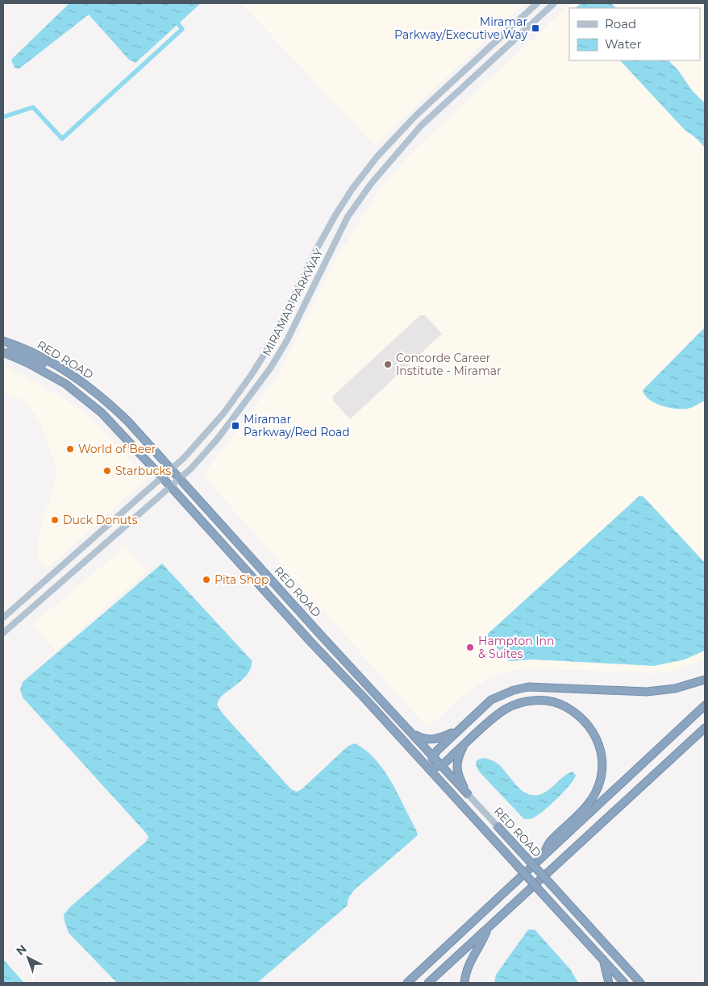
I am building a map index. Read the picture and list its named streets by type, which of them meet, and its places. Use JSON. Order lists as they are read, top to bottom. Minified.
{"streets":{"highway":["RED ROAD"],"main road":["MIRAMAR PARKWAY"]},"crossings":[["MIRAMAR PARKWAY","RED ROAD"]],"places":{"transit":["Miramar Parkway/Executive Way","Miramar Parkway/Red Road"],"other":["Concorde Career Institute - Miramar","World of Beer","Starbucks","Duck Donuts","Pita Shop","Hampton Inn & Suites"]},"legend":["Road","Water"],"north":"top left"}
